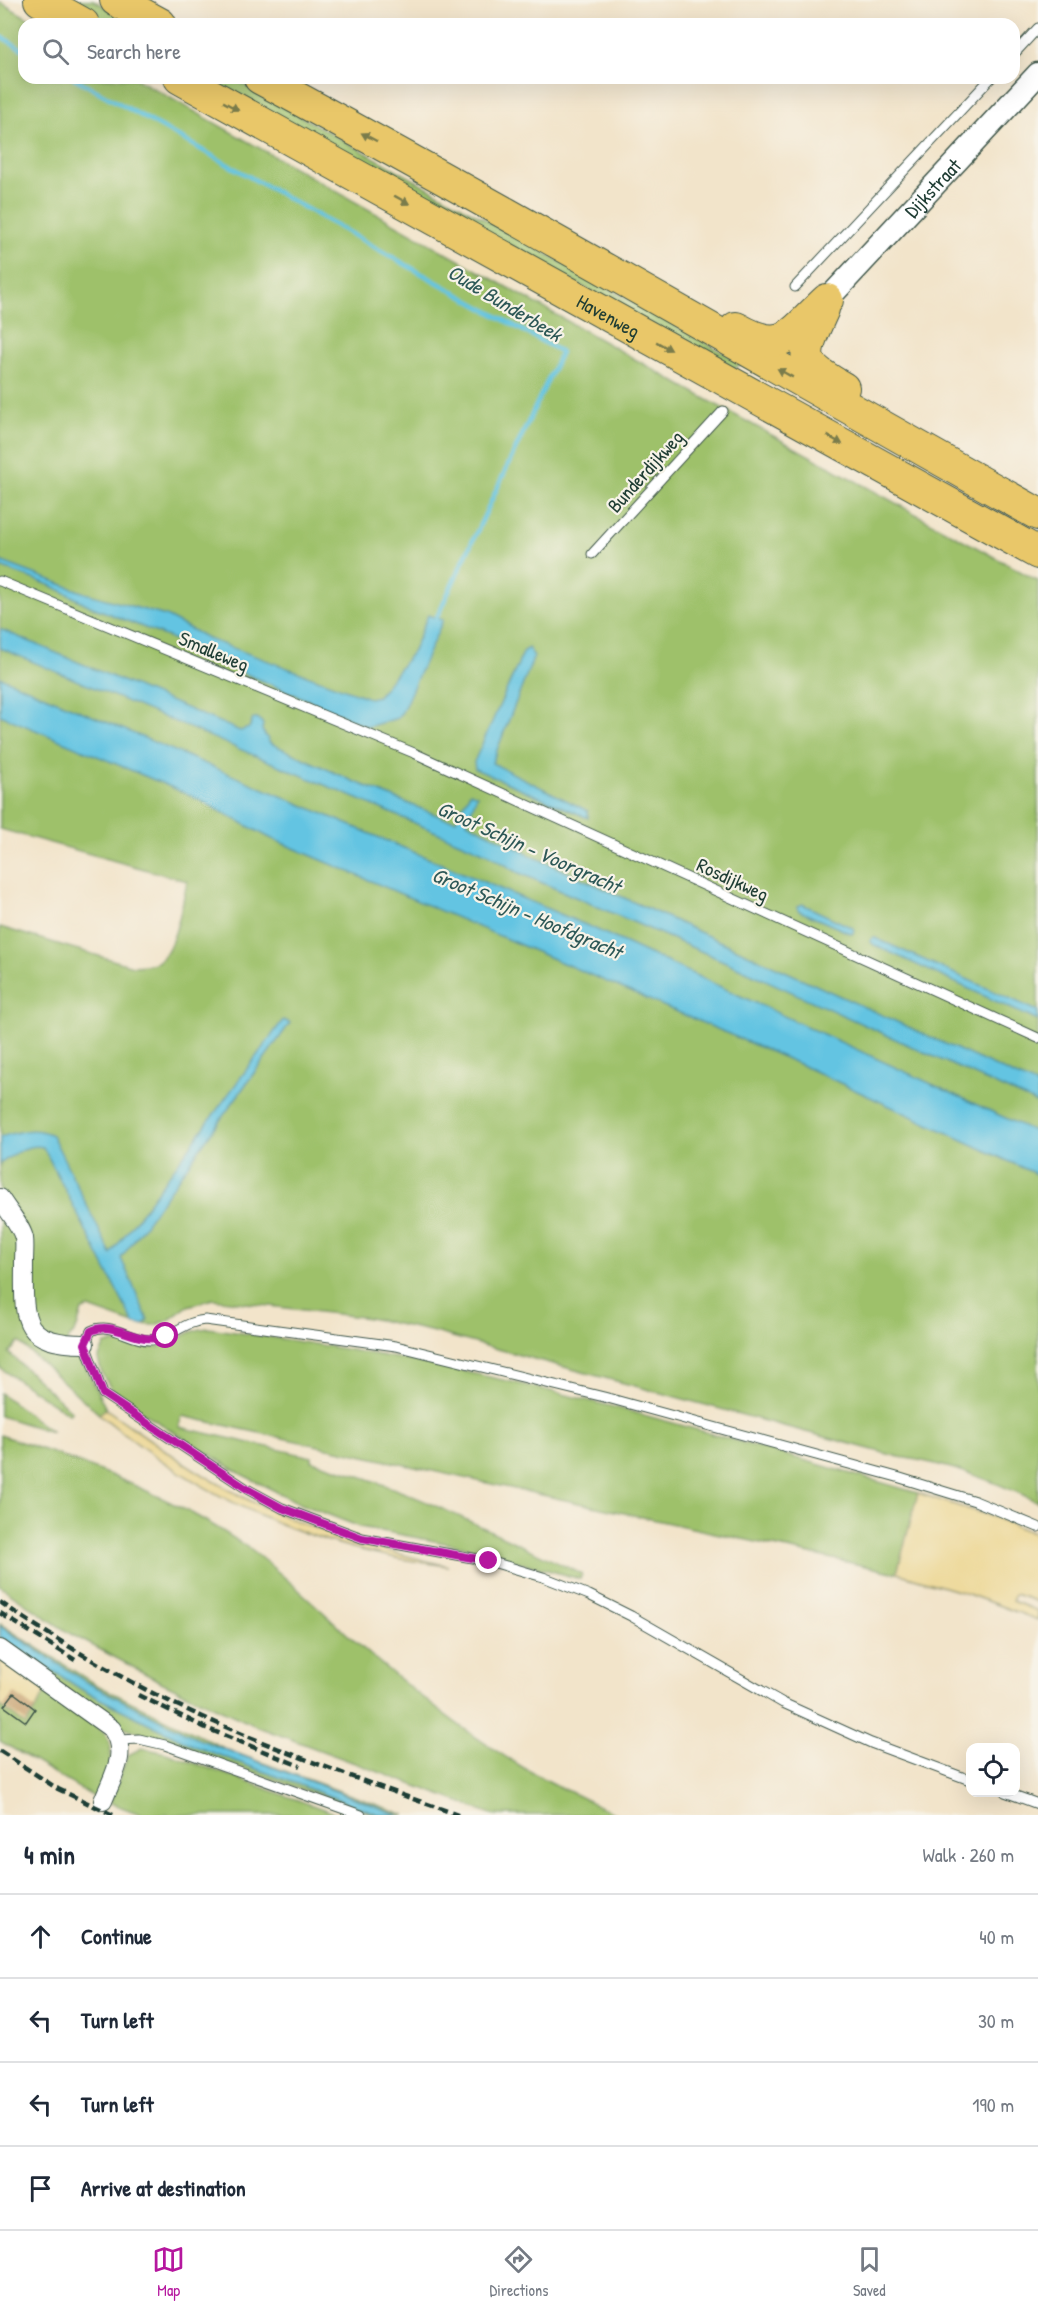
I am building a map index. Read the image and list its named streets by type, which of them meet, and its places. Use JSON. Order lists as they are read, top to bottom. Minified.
{"streets":{"highway":["Havenweg"],"street":["Dijkstraat"],"lane":["Bunderdijkweg","Smalleweg","Rosdijkweg"]},"crossings":[["Smalleweg","Rosdijkweg"]],"water":["Oude Bunderbeek","Groot Schijn - Voorgracht","Groot Schijn - Hoofdgracht"],"page":{"search":"Search here","heading":["4 min","Walk · 260 m"],"list":[["Continue","40 m"],["Turn left","30 m"],["Turn left","190 m"],"Arrive at destination"],"nav":["Map","Directions","Saved"]}}
